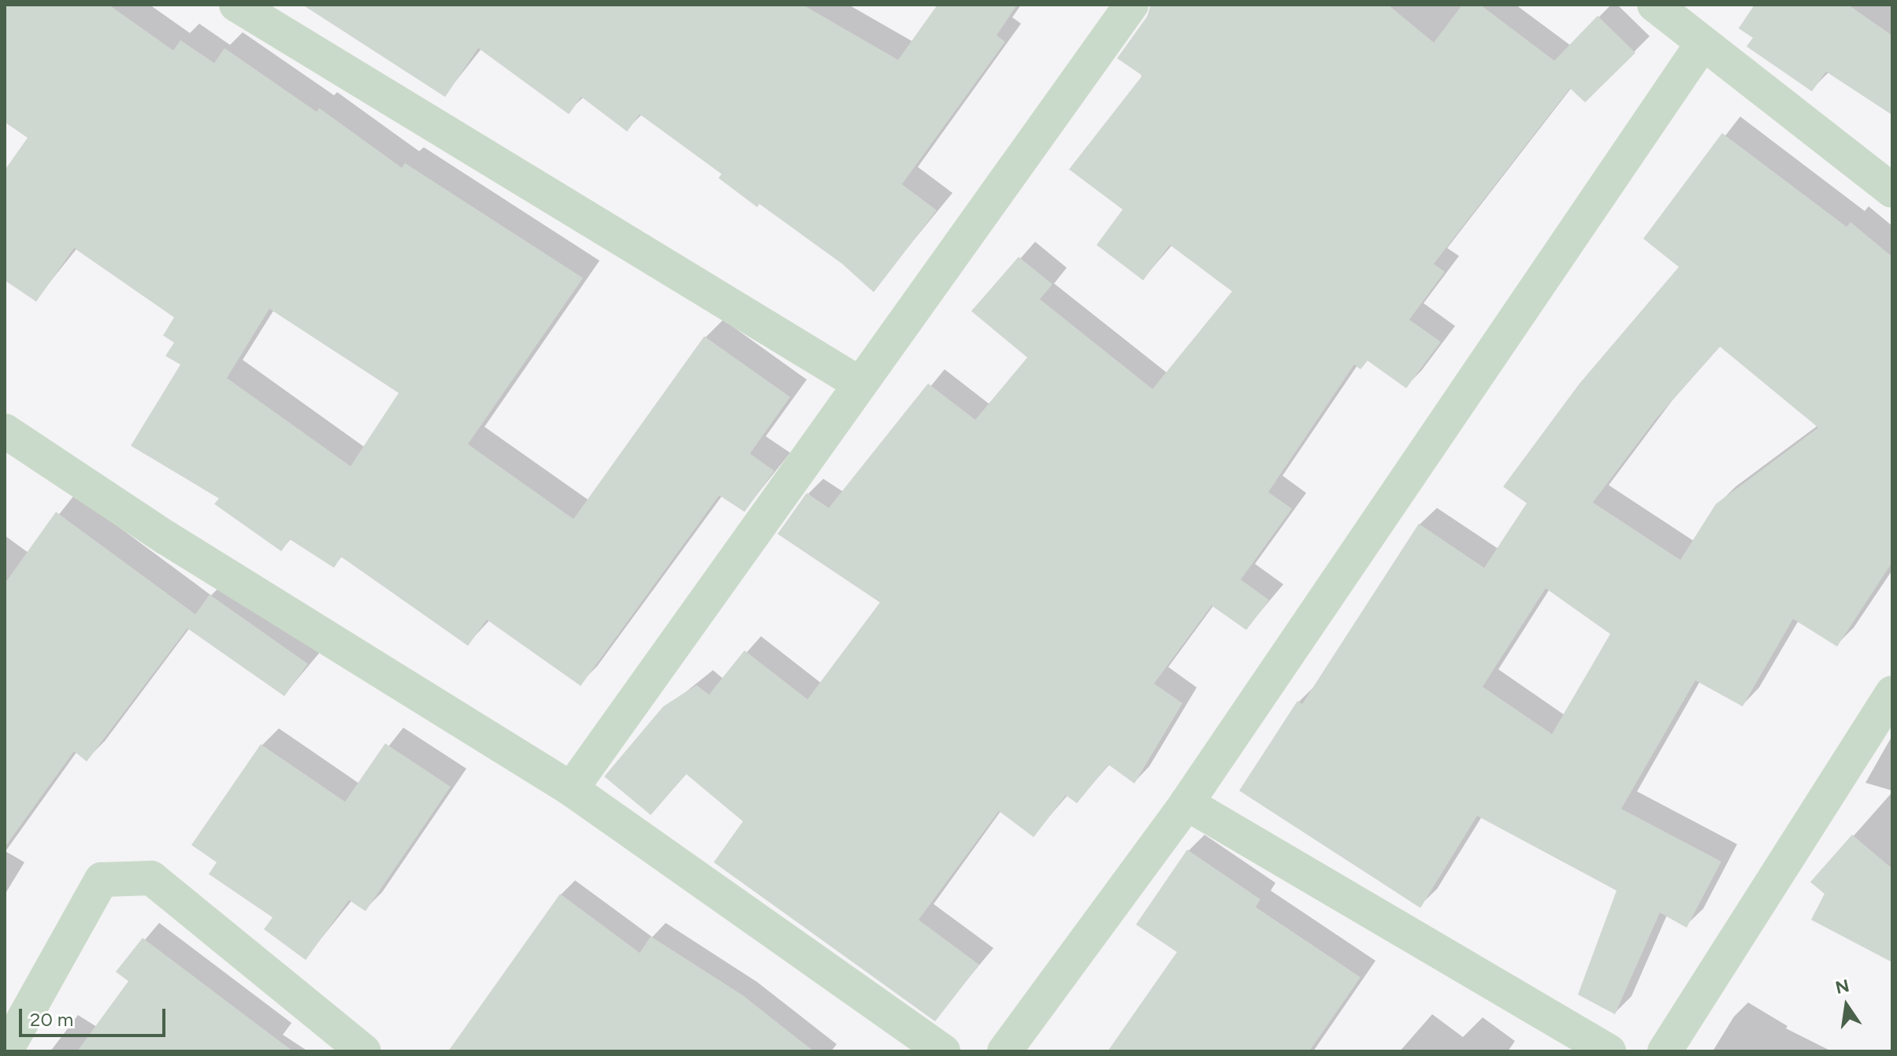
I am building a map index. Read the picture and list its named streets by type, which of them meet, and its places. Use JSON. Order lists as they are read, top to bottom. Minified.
{"scale_bar":"20 m","north":"top"}
